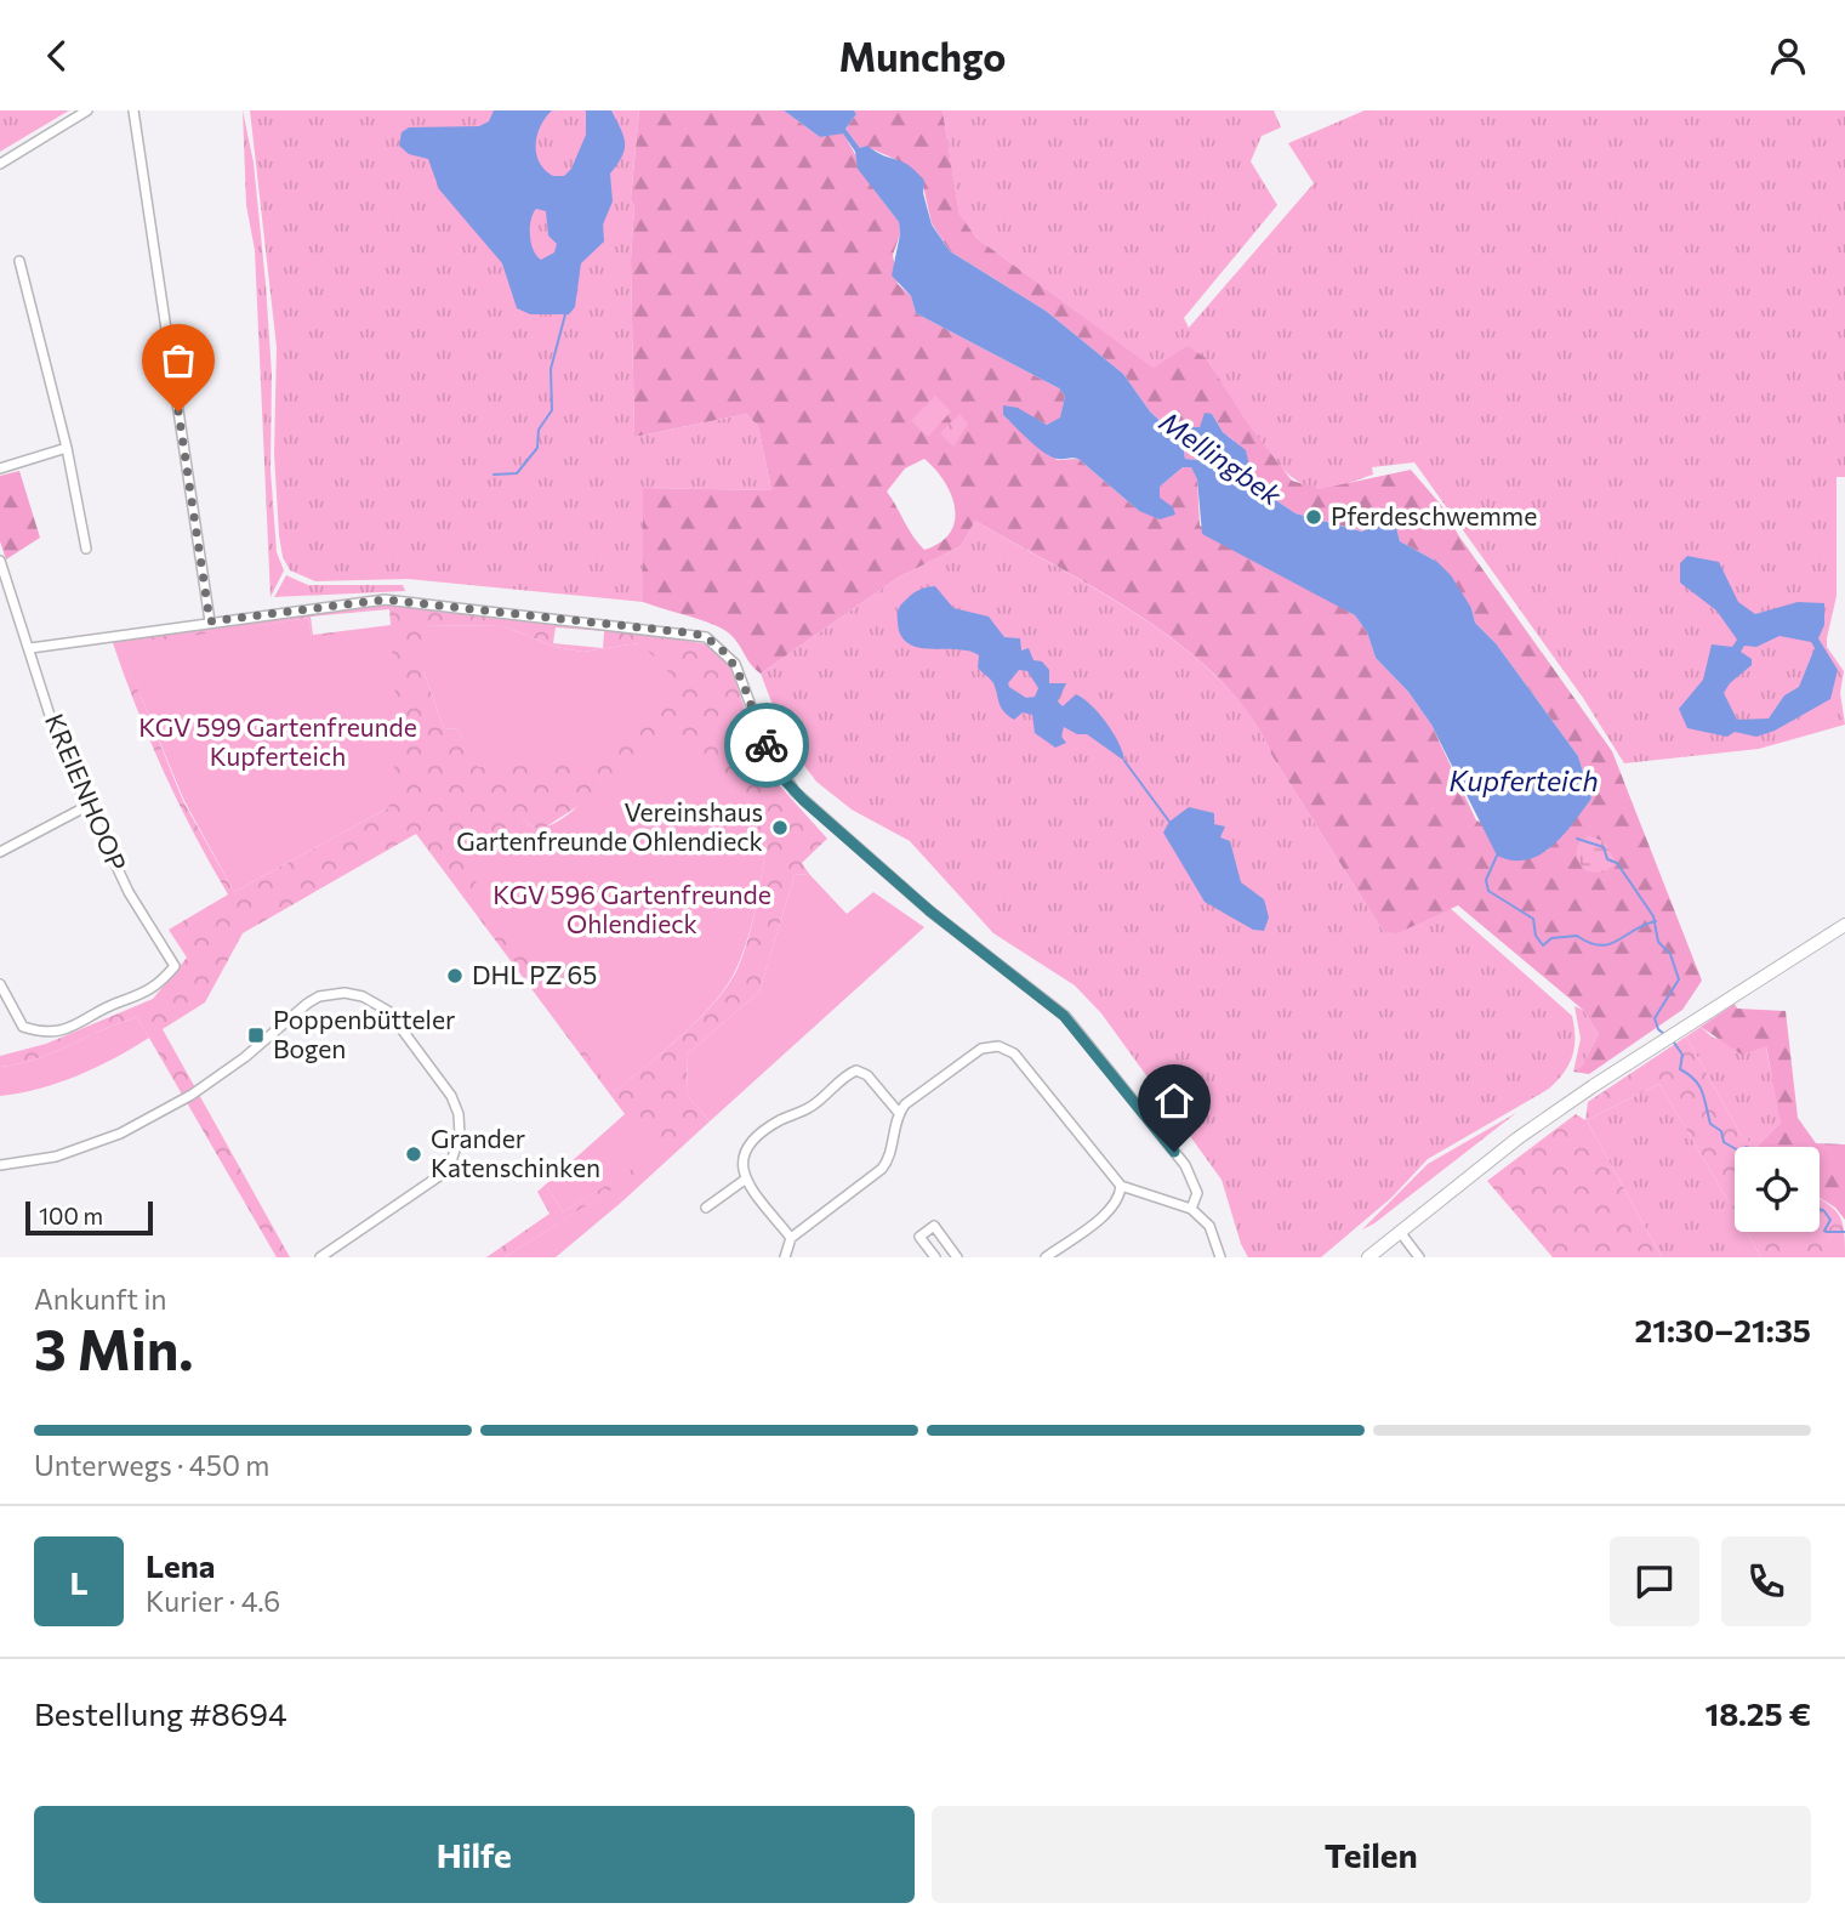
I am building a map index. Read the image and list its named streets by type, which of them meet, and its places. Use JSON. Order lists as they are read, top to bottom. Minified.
{"streets":{"street":["KREIENHOOP"]},"water":["Mellingbek","Kupferteich"],"parks":["KGV 599 Gartenfreunde Kupferteich","KGV 596 Gartenfreunde Ohlendieck"],"places":{"other":["Pferdeschwemme","Vereinshaus Gartenfreunde Ohlendieck","DHL PZ 65","Grander Katenschinken"],"transit":["Poppenbütteler Bogen"]},"scale_bar":"100 m","page":{"header":"Munchgo","scale":"100 m","heading":["3 Min.","Ankunft in","21:30–21:35"],"panel":["Lena","Kurier · 4.6","Bestellung #8694","18.25 €"],"bar":"Unterwegs · 450 m","round":"L","buttons":["Hilfe","Teilen"]}}
